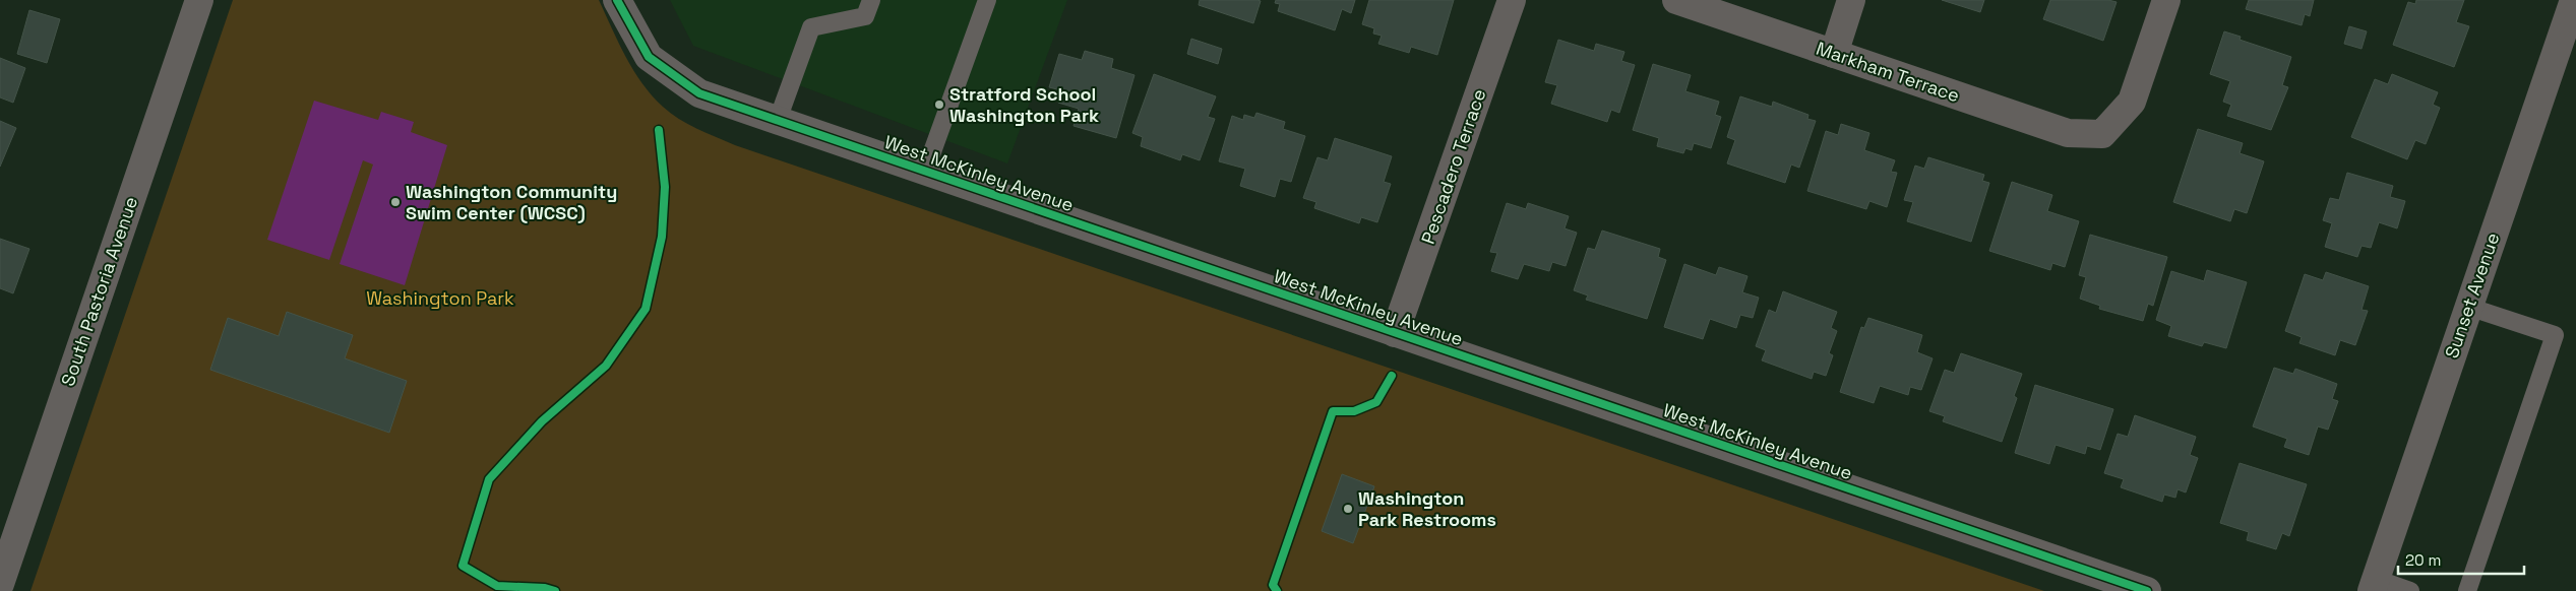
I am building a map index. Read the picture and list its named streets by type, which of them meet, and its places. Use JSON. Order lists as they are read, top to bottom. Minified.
{"streets":{"street":["Markham Terrace","Pescadero Terrace","West McKinley Avenue","South Pastoria Avenue","Sunset Avenue"]},"crossings":[["Pescadero Terrace","West McKinley Avenue"]],"parks":["Washington Park"],"places":["Stratford School Washington Park","Washington Community Swim Center (WCSC)","Washington Park Restrooms"],"scale_bar":"20 m"}
